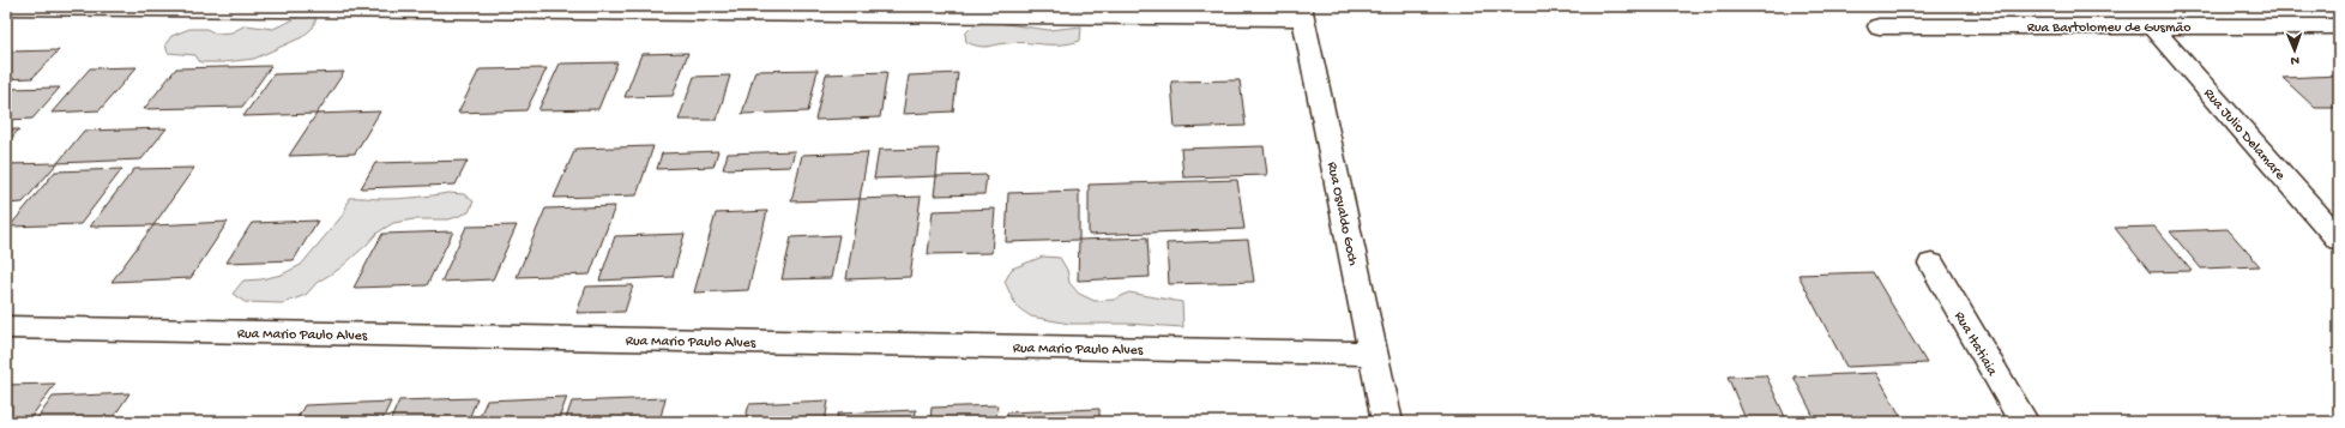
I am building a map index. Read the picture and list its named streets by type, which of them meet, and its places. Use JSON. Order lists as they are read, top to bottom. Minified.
{"streets":{"street":["Rua Bartolomeu de Gusmão","Rua Julio Delamare","Rua Osvaldo Goch","Rua Mario Paulo Alves","Rua Itatiaia"]},"crossings":[["Rua Bartolomeu de Gusmão","Rua Julio Delamare"],["Rua Osvaldo Goch","Rua Mario Paulo Alves"]],"north":"bottom"}
